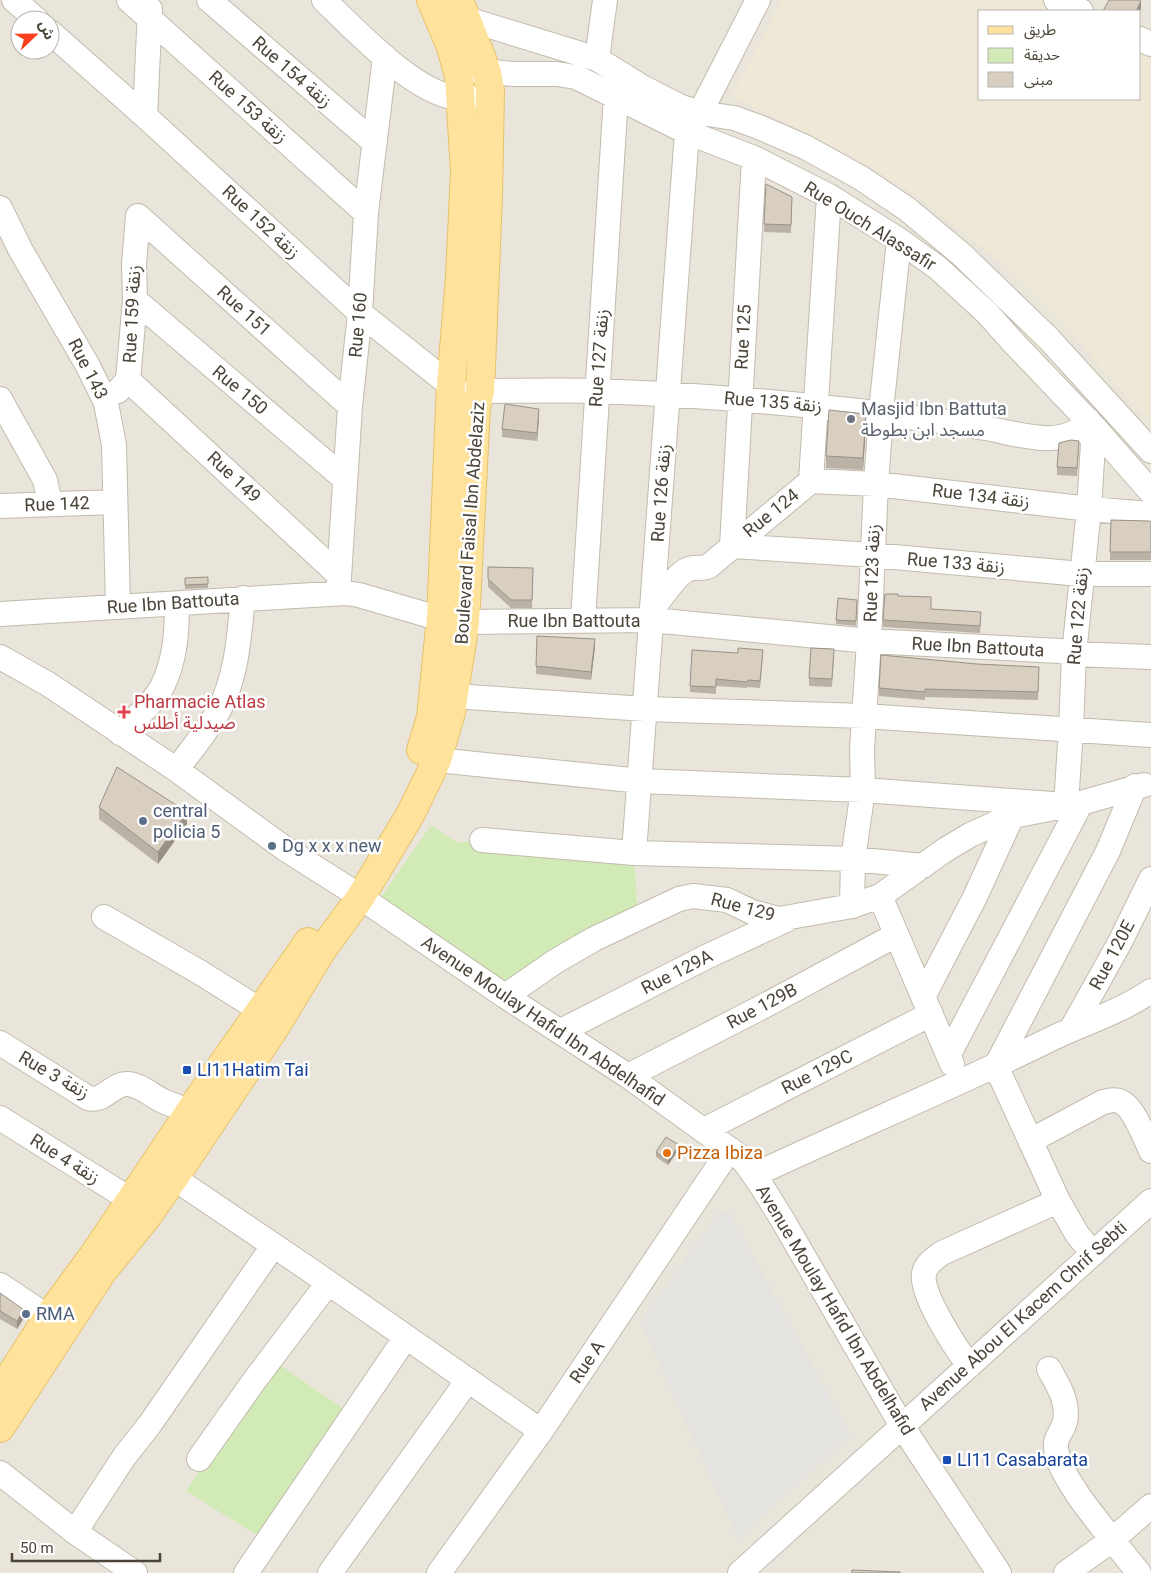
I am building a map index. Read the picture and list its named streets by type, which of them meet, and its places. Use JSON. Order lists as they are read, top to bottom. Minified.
{"streets":{"main road":["Boulevard Faisal Ibn Abdelaziz"],"street":["Rue 154 زنقة","Rue 153 زنقة","Rue 152 زنقة","Rue Ouch Alassafir","Rue 151","Rue 159 زنقة","Rue 160","Rue 125","Rue 127 زنقة","Rue 143","Rue 150","Rue 135 زنقة","Rue 149","Rue 126 زنقة","Rue 134 زنقة","Rue 142","Rue 124","Rue 133 زنقة","Rue 123 زنقة","Rue Ibn Battouta","Rue 122 زنقة","Rue 129","Rue 120E","Rue 129A","Rue 129B","Avenue Moulay Hafid Ibn Abdelhafid","Rue 129C","Rue 3 زنقة","Rue 4 زنقة","Avenue Abou El Kacem Chrif Sebti","Rue A"]},"crossings":[["Rue 154 زنقة","Rue 160"],["Rue 153 زنقة","Rue 160"],["Rue 152 زنقة","Rue 160"],["Rue 152 زنقة","Rue 135 زنقة"],["Rue 152 زنقة","Boulevard Faisal Ibn Abdelaziz"],["Rue Ouch Alassafir","Rue 125"],["Rue Ouch Alassafir","Rue 127 زنقة"],["Rue Ouch Alassafir","Rue 135 زنقة"],["Rue Ouch Alassafir","Rue 126 زنقة"],["Rue Ouch Alassafir","Rue 124"],["Rue Ouch Alassafir","Boulevard Faisal Ibn Abdelaziz"],["Rue Ouch Alassafir","Rue 123 زنقة"],["Rue Ouch Alassafir","Rue 122 زنقة"],["Rue 151","Rue 159 زنقة"],["Rue 151","Rue 160"],["Rue 159 زنقة","Rue 143"],["Rue 159 زنقة","Rue 150"],["Rue 159 زنقة","Rue 149"],["Rue 160","Rue 150"],["Rue 160","Rue 149"],["Rue 160","Rue Ibn Battouta"],["Rue 125","Rue 135 زنقة"],["Rue 125","Rue 124"],["Rue 125","Rue 133 زنقة"],["Rue 127 زنقة","Rue 135 زنقة"],["Rue 127 زنقة","Rue Ibn Battouta"],["Rue 143","Rue 142"],["Rue 143","Rue Ibn Battouta"],["Rue 135 زنقة","Rue 126 زنقة"],["Rue 135 زنقة","Rue 124"],["Rue 135 زنقة","Boulevard Faisal Ibn Abdelaziz"],["Rue 135 زنقة","Rue 123 زنقة"],["Rue 135 زنقة","Rue 122 زنقة"],["Rue 149","Rue Ibn Battouta"],["Rue 126 زنقة","Rue 124"],["Rue 126 زنقة","Rue Ibn Battouta"],["Rue 134 زنقة","Rue 124"],["Rue 134 زنقة","Rue 123 زنقة"],["Rue 134 زنقة","Rue 122 زنقة"],["Rue 124","Rue 133 زنقة"],["Rue 124","Rue Ibn Battouta"],["Boulevard Faisal Ibn Abdelaziz","Rue Ibn Battouta"],["Boulevard Faisal Ibn Abdelaziz","Avenue Moulay Hafid Ibn Abdelhafid"],["Boulevard Faisal Ibn Abdelaziz","Rue 3 زنقة"],["Boulevard Faisal Ibn Abdelaziz","Rue 4 زنقة"],["Rue 133 زنقة","Rue 123 زنقة"],["Rue 133 زنقة","Rue 122 زنقة"],["Rue 123 زنقة","Rue Ibn Battouta"],["Rue 123 زنقة","Rue 129"],["Rue Ibn Battouta","Rue 122 زنقة"],["Rue 122 زنقة","Rue 129"],["Rue 129","Rue 129A"],["Rue 129","Avenue Moulay Hafid Ibn Abdelhafid"],["Rue 129A","Avenue Moulay Hafid Ibn Abdelhafid"],["Rue 129B","Avenue Moulay Hafid Ibn Abdelhafid"],["Avenue Moulay Hafid Ibn Abdelhafid","Rue 129C"],["Avenue Moulay Hafid Ibn Abdelhafid","Avenue Abou El Kacem Chrif Sebti"],["Avenue Moulay Hafid Ibn Abdelhafid","Rue A"]],"places":{"other":["Masjid Ibn Battuta مسجد ابن بطوطة","central policia 5","Dg x x x new","Pizza Ibiza","RMA"],"health":["Pharmacie Atlas صيدلية أطلس"],"transit":["LI11Hatim Tai","LI11 Casabarata"]},"legend":["طريق","حديقة","مبنى"],"scale_bar":"50 m","north":"right"}
